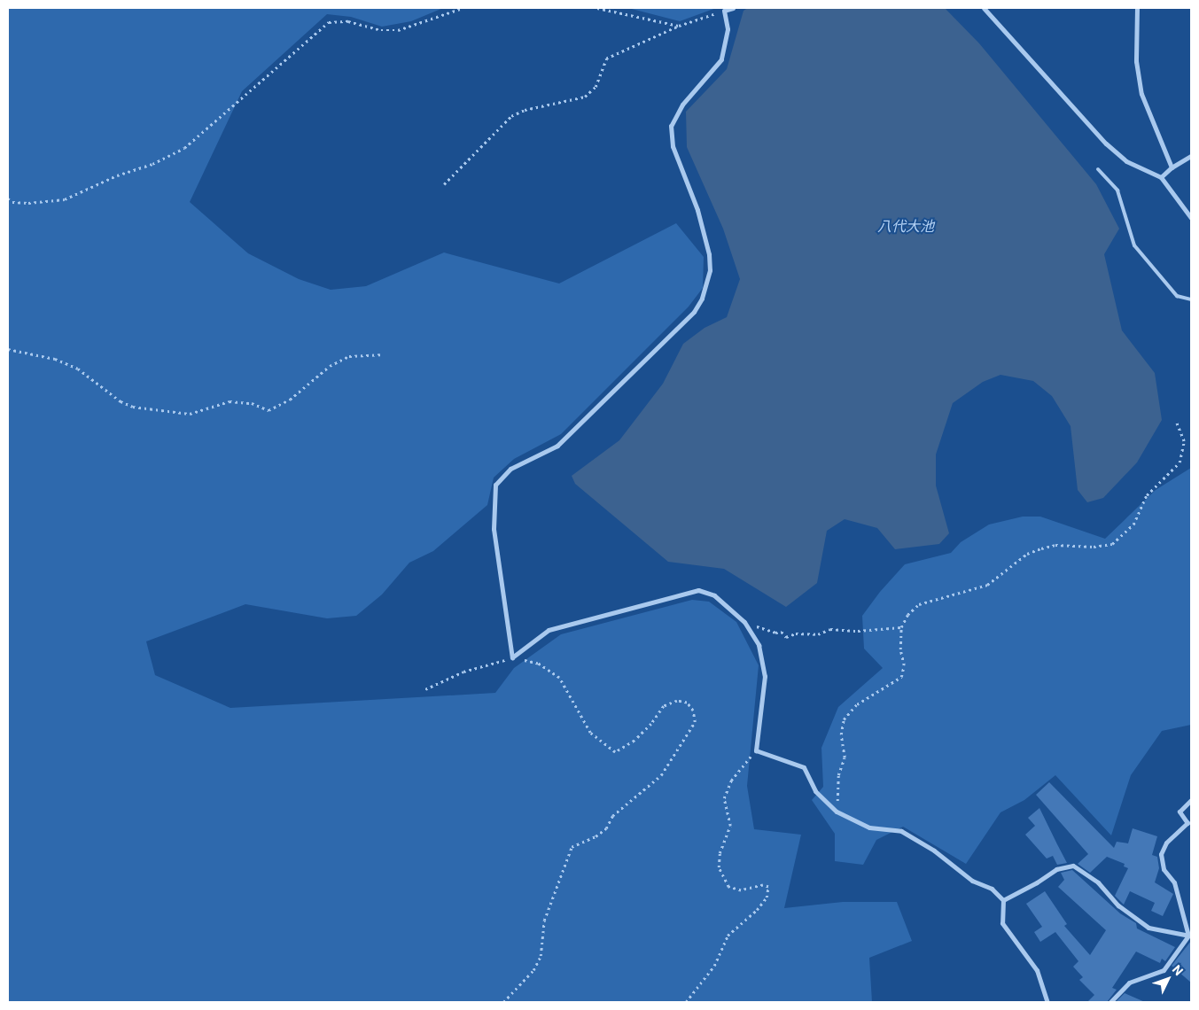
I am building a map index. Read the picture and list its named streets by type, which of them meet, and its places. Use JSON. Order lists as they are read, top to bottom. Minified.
{"water":["八代大池"],"north":"top right"}
